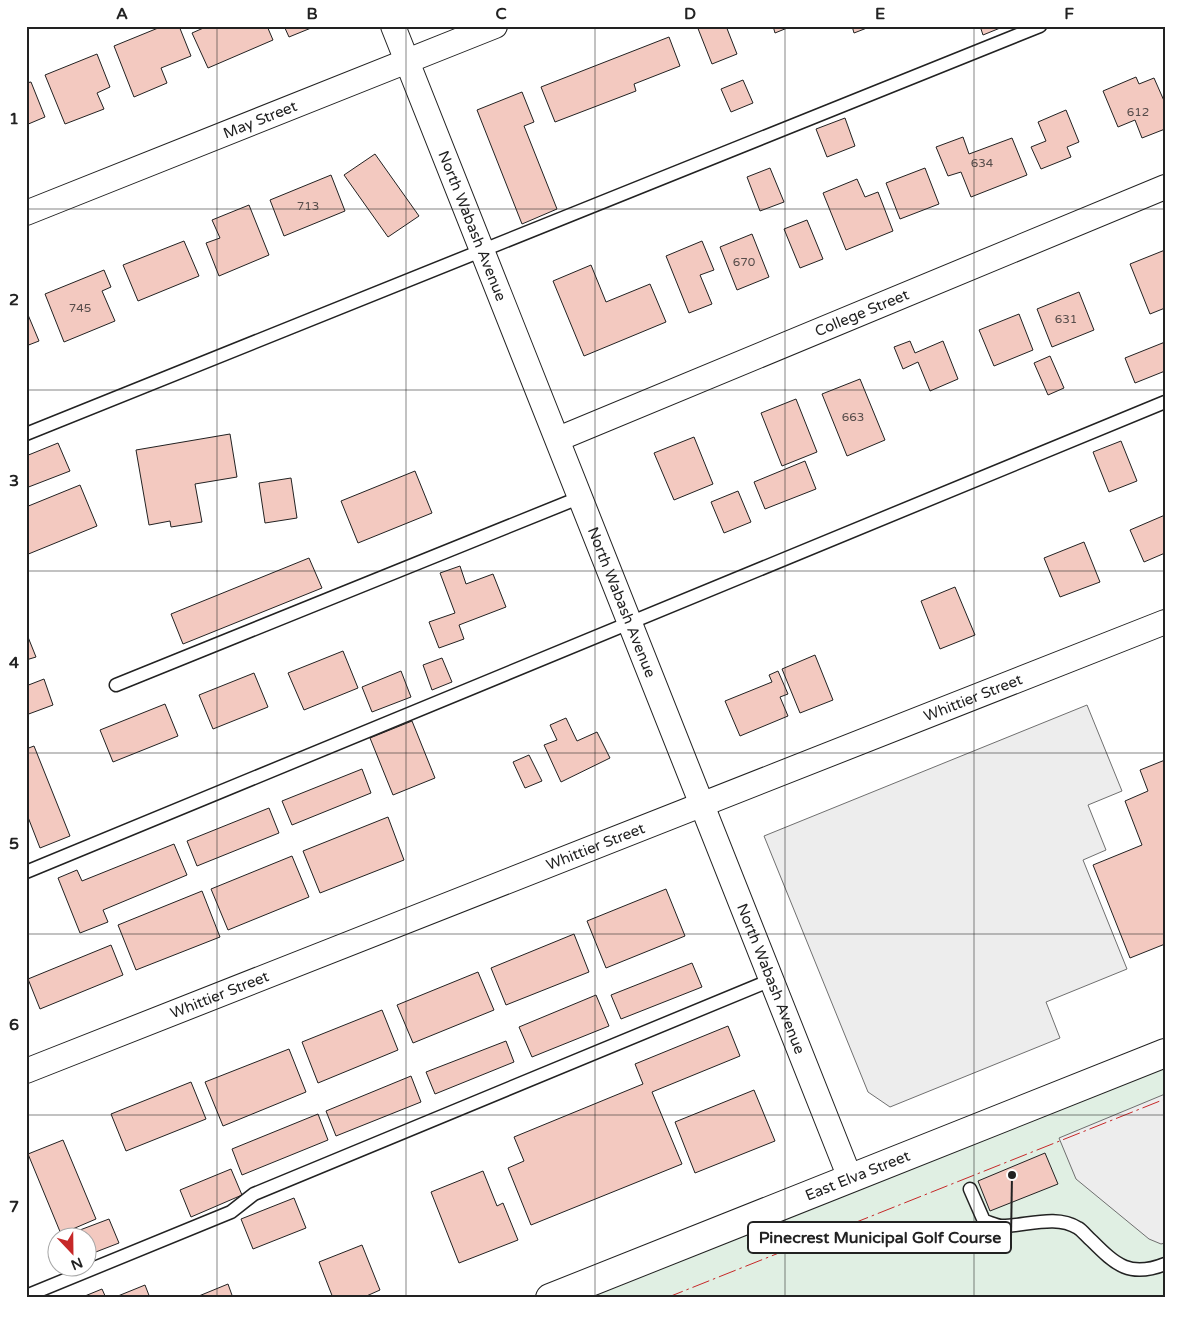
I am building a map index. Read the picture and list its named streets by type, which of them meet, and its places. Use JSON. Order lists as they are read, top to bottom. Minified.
{"streets":{"street":["May Street","North Wabash Avenue","College Street","Whittier Street","East Elva Street"]},"crossings":[["May Street","North Wabash Avenue"],["North Wabash Avenue","College Street"],["North Wabash Avenue","Whittier Street"],["North Wabash Avenue","East Elva Street"]],"places":["Pinecrest Municipal Golf Course"],"house_numbers":["612","634","713","670","745","631","663"],"north":"bottom","grid":{"columns":["A","B","C","D","E","F"],"rows":["1","2","3","4","5","6","7"]}}
